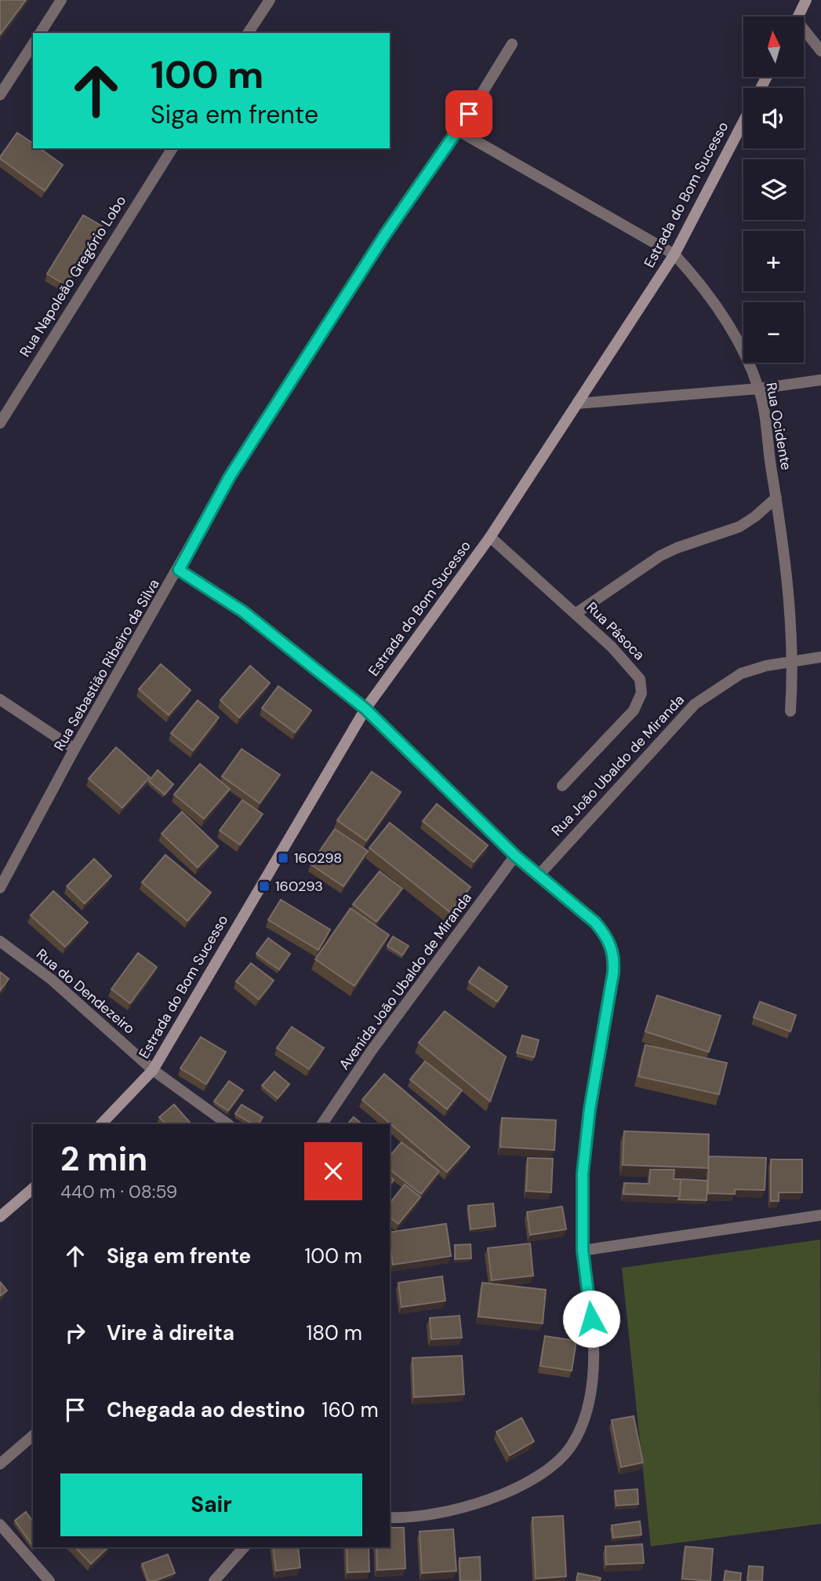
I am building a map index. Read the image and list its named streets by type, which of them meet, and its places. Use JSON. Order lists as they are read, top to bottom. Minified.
{"streets":{"street":["Estrada do Bom Sucesso","Rua Napoleão Gregório Lobo","Rua Ocidente","Rua Pásoca","Rua Sebastião Ribeiro da Silva","Rua João Ubaldo de Miranda","Avenida João Ubaldo de Miranda","Rua do Dendezeiro"]},"crossings":[["Estrada do Bom Sucesso","Rua Ocidente"],["Estrada do Bom Sucesso","Rua Pásoca"],["Estrada do Bom Sucesso","Rua do Dendezeiro"],["Rua Ocidente","Rua Sebastião Ribeiro da Silva"],["Rua Ocidente","Rua João Ubaldo de Miranda"]],"places":{"transit":["160298","160293"]},"north":"top","page":{"map_buttons":["+","−"],"turn":["100 m","Siga em frente"],"heading":["2 min","440 m · 08:59"],"list":[{"name":"Siga em frente","value":"100 m"},{"name":"Vire à direita","value":"180 m"},{"name":"Chegada ao destino","value":"160 m"}],"buttons":"Sair"}}
